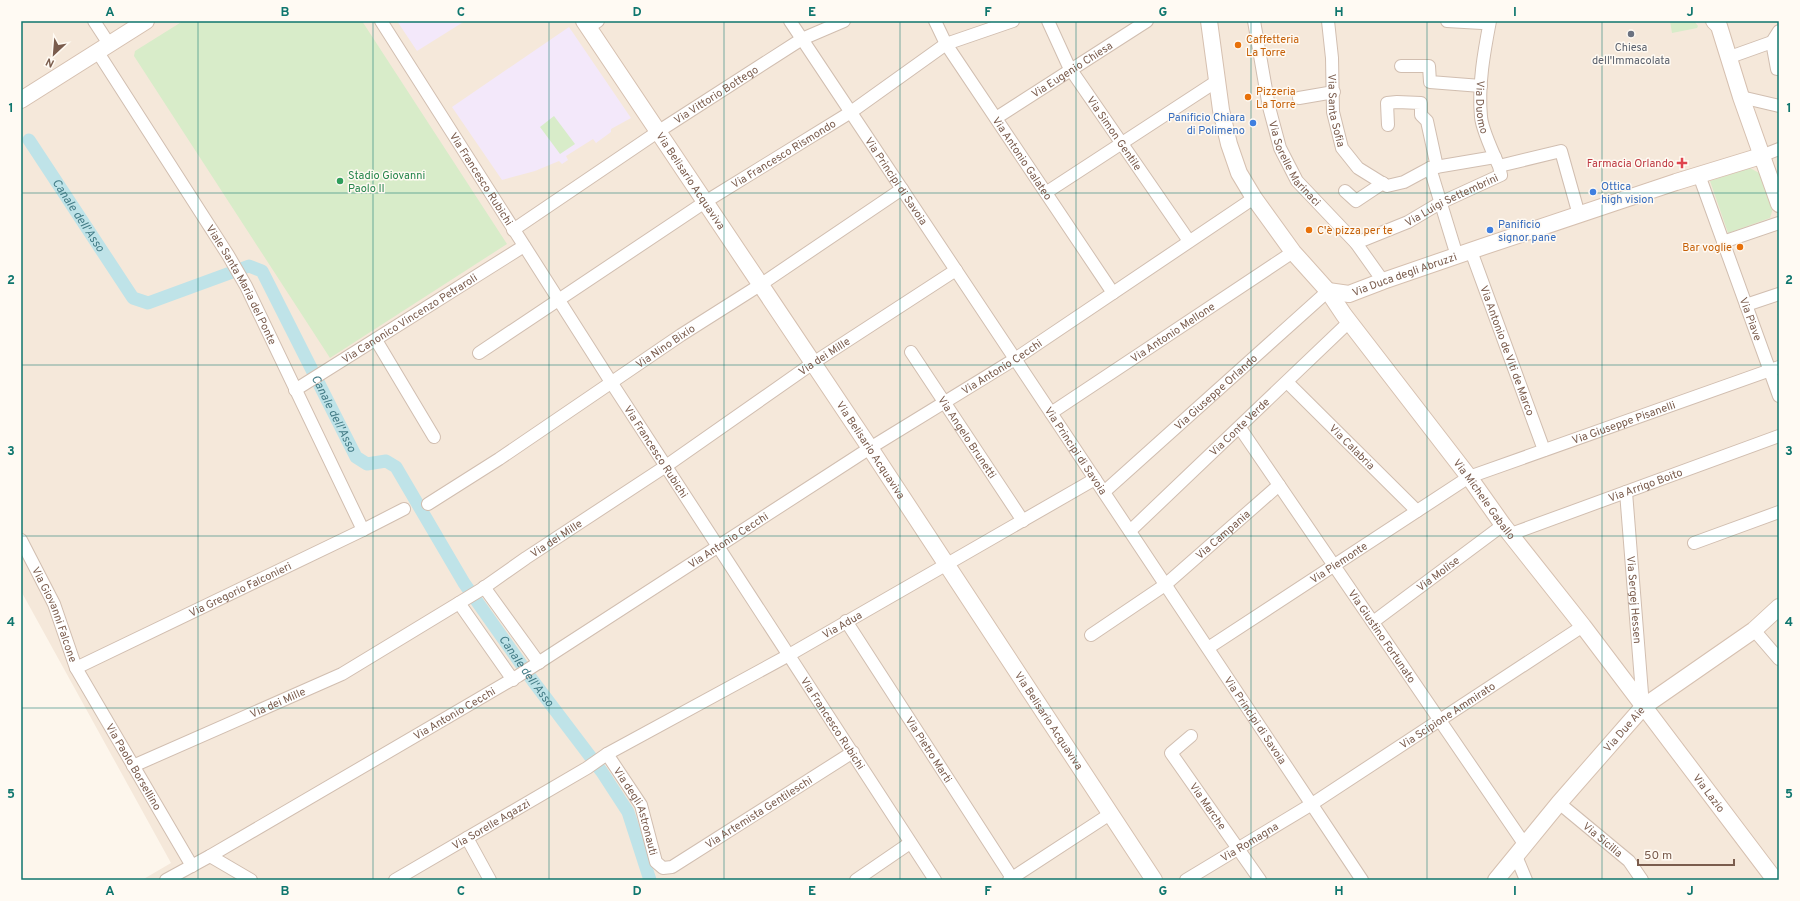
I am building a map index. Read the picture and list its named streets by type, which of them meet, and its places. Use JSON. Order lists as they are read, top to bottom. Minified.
{"streets":{"street":["Via Eugenio Chiesa","Via Vittorio Bottego","Via Duomo","Via Santa Sofia","Via Simon Gentile","Via Francesco Rismondo","Via Antonio Galateo","Via Sorelle Marinaci","Via Francesco Rubichi","Via Belisario Acquaviva","Via Principi di Savoia","Via Luigi Settembrini","Via Duca degli Abruzzi","Viale Santa Maria del Ponte","Via Canonico Vincenzo Petraroli","Via Piave","Via Antonio Mellone","Via Nino Bixio","Via Antonio de Viti de Marco","Via dei Mille","Via Antonio Cecchi","Via Giuseppe Orlando","Via Giuseppe Pisanelli","Via Conte Verde","Via Angelo Brunetti","Via Calabria","Via Arrigo Boito","Via Michele Gaballo","Via Campania","Via Piemonte","Via Molise","Via Gregorio Falconieri","Via Sergej Hessen","Via Giovanni Falcone","Via Adua","Via Giustino Fortunato","Via Scipione Ammirato","Via Due Aie","Via Pietro Marti","Via Paolo Borsellino","Via Lazio","Via Marche","Via degli Astronauti","Via Artemista Gentileschi","Via Sorelle Agazzi","Via Sicilia","Via Romagna"]},"crossings":[["Via Eugenio Chiesa","Via Simon Gentile"],["Via Eugenio Chiesa","Via Antonio Galateo"],["Via Vittorio Bottego","Via Francesco Rubichi"],["Via Vittorio Bottego","Via Belisario Acquaviva"],["Via Vittorio Bottego","Via Principi di Savoia"],["Via Duomo","Via Luigi Settembrini"],["Via Simon Gentile","Via Antonio Cecchi"],["Via Francesco Rismondo","Via Antonio Galateo"],["Via Francesco Rismondo","Via Francesco Rubichi"],["Via Francesco Rismondo","Via Belisario Acquaviva"],["Via Francesco Rismondo","Via Principi di Savoia"],["Via Antonio Galateo","Via Antonio Cecchi"],["Via Sorelle Marinaci","Via Luigi Settembrini"],["Via Sorelle Marinaci","Via Duca degli Abruzzi"],["Via Francesco Rubichi","Via Canonico Vincenzo Petraroli"],["Via Francesco Rubichi","Via Nino Bixio"],["Via Francesco Rubichi","Via dei Mille"],["Via Francesco Rubichi","Via Antonio Cecchi"],["Via Francesco Rubichi","Via Adua"],["Via Francesco Rubichi","Via Artemista Gentileschi"],["Via Belisario Acquaviva","Via Nino Bixio"],["Via Belisario Acquaviva","Via dei Mille"],["Via Belisario Acquaviva","Via Antonio Cecchi"],["Via Belisario Acquaviva","Via Adua"],["Via Principi di Savoia","Via Antonio Mellone"],["Via Principi di Savoia","Via Nino Bixio"],["Via Principi di Savoia","Via dei Mille"],["Via Principi di Savoia","Via Antonio Cecchi"],["Via Principi di Savoia","Via Giuseppe Orlando"],["Via Principi di Savoia","Via Conte Verde"],["Via Principi di Savoia","Via Campania"],["Via Principi di Savoia","Via Piemonte"],["Via Principi di Savoia","Via Adua"],["Via Principi di Savoia","Via Scipione Ammirato"],["Via Principi di Savoia","Via Romagna"],["Via Luigi Settembrini","Via Duca degli Abruzzi"],["Via Luigi Settembrini","Via Antonio de Viti de Marco"],["Via Duca degli Abruzzi","Via Piave"],["Via Duca degli Abruzzi","Via Antonio de Viti de Marco"],["Via Duca degli Abruzzi","Via Giuseppe Orlando"],["Via Duca degli Abruzzi","Via Michele Gaballo"],["Viale Santa Maria del Ponte","Via Canonico Vincenzo Petraroli"],["Viale Santa Maria del Ponte","Via Gregorio Falconieri"],["Via Piave","Via Giuseppe Pisanelli"],["Via Antonio de Viti de Marco","Via Giuseppe Pisanelli"],["Via dei Mille","Via Paolo Borsellino"],["Via Antonio Cecchi","Via Angelo Brunetti"],["Via Antonio Cecchi","Via Paolo Borsellino"],["Via Giuseppe Orlando","Via Michele Gaballo"],["Via Giuseppe Pisanelli","Via Michele Gaballo"],["Via Giuseppe Pisanelli","Via Piemonte"],["Via Conte Verde","Via Calabria"],["Via Conte Verde","Via Michele Gaballo"],["Via Conte Verde","Via Giustino Fortunato"],["Via Angelo Brunetti","Via Adua"],["Via Calabria","Via Piemonte"],["Via Arrigo Boito","Via Michele Gaballo"],["Via Arrigo Boito","Via Molise"],["Via Arrigo Boito","Via Sergej Hessen"],["Via Michele Gaballo","Via Piemonte"],["Via Michele Gaballo","Via Molise"],["Via Michele Gaballo","Via Sergej Hessen"],["Via Michele Gaballo","Via Scipione Ammirato"],["Via Michele Gaballo","Via Due Aie"],["Via Michele Gaballo","Via Lazio"],["Via Campania","Via Giustino Fortunato"],["Via Piemonte","Via Giustino Fortunato"],["Via Molise","Via Giustino Fortunato"],["Via Gregorio Falconieri","Via Giovanni Falcone"],["Via Gregorio Falconieri","Via Paolo Borsellino"],["Via Sergej Hessen","Via Due Aie"],["Via Sergej Hessen","Via Lazio"],["Via Giovanni Falcone","Via Paolo Borsellino"],["Via Adua","Via Pietro Marti"],["Via Adua","Via degli Astronauti"],["Via Adua","Via Sorelle Agazzi"],["Via Giustino Fortunato","Via Scipione Ammirato"],["Via Giustino Fortunato","Via Due Aie"],["Via Scipione Ammirato","Via Romagna"],["Via Due Aie","Via Lazio"],["Via Due Aie","Via Sicilia"],["Via Marche","Via Romagna"],["Via degli Astronauti","Via Artemista Gentileschi"]],"water":["Canale dell'Asso"],"places":{"other":["Chiesa dell'Immacolata","Caffetteria La Torre","Pizzeria La Torre","Panificio Chiara di Polimeno","Stadio Giovanni Paolo II","Ottica high vision","C'è pizza per te","Panificio signor pane","Bar voglie"],"health":["Farmacia Orlando"]},"scale_bar":"50 m","north":"bottom left","grid":{"columns":["A","B","C","D","E","F","G","H","I","J"],"rows":["1","2","3","4","5"]}}
